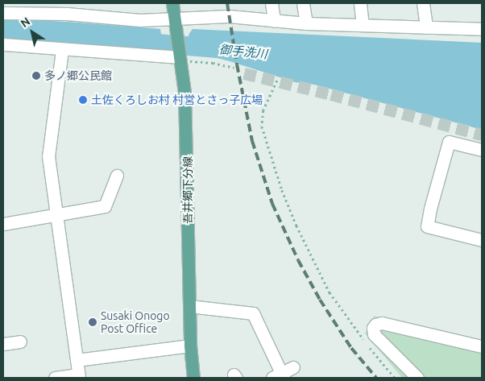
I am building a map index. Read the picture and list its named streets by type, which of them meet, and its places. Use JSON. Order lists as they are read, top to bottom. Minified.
{"streets":{"main road":["吾井郷下分線"]},"water":["御手洗川"],"places":["多ノ郷公民館","土佐くろしお村 村営とさっ子広場","Susaki Onogo Post Office"],"north":"top left"}
